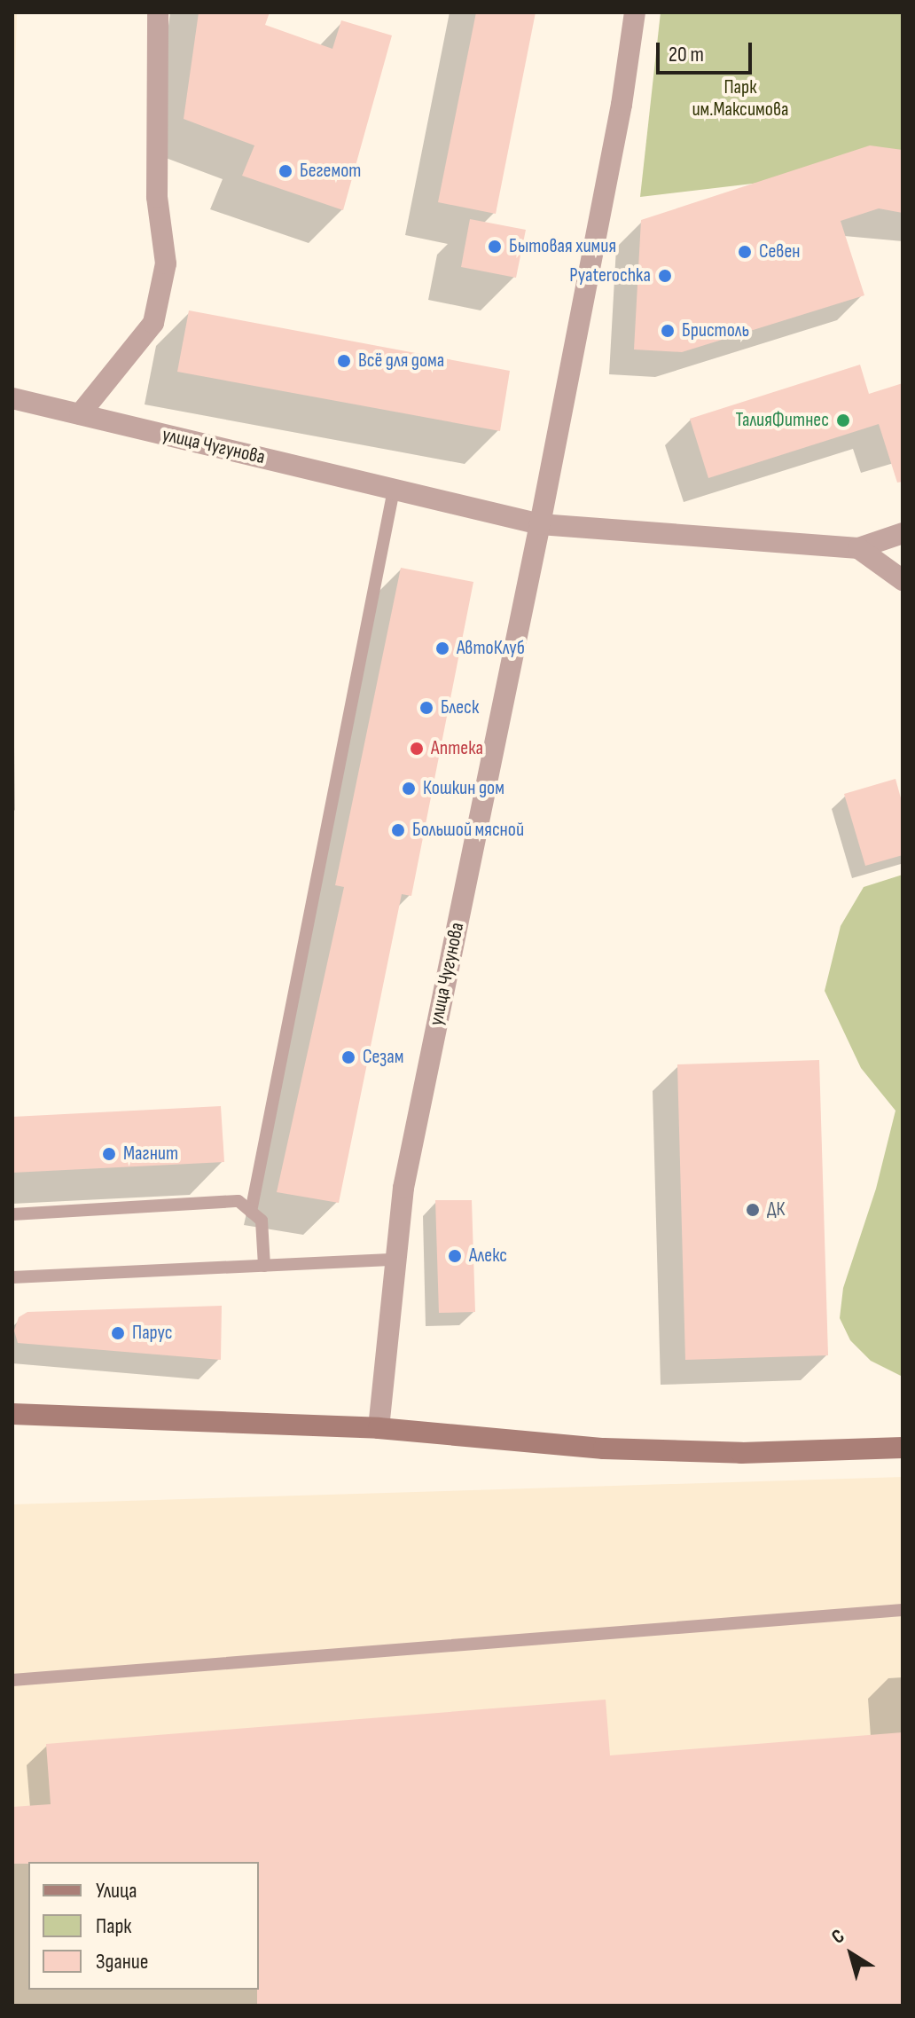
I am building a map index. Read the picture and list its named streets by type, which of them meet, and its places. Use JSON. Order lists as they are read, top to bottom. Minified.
{"streets":{"street":["улица Чугунова"]},"parks":["Парк им.Максимова"],"places":["Бегемот","Бытовая химия","Севен","Pyaterochka","Бристоль","Всё для дома","ТалияФитнес","АвтоКлуб","Блеск","Аптека","Кошкин дом","Большой мясной","Сезам","Магнит","ДК","Алекс","Парус"],"legend":["Улица","Парк","Здание"],"scale_bar":"20 m","north":"top left"}
